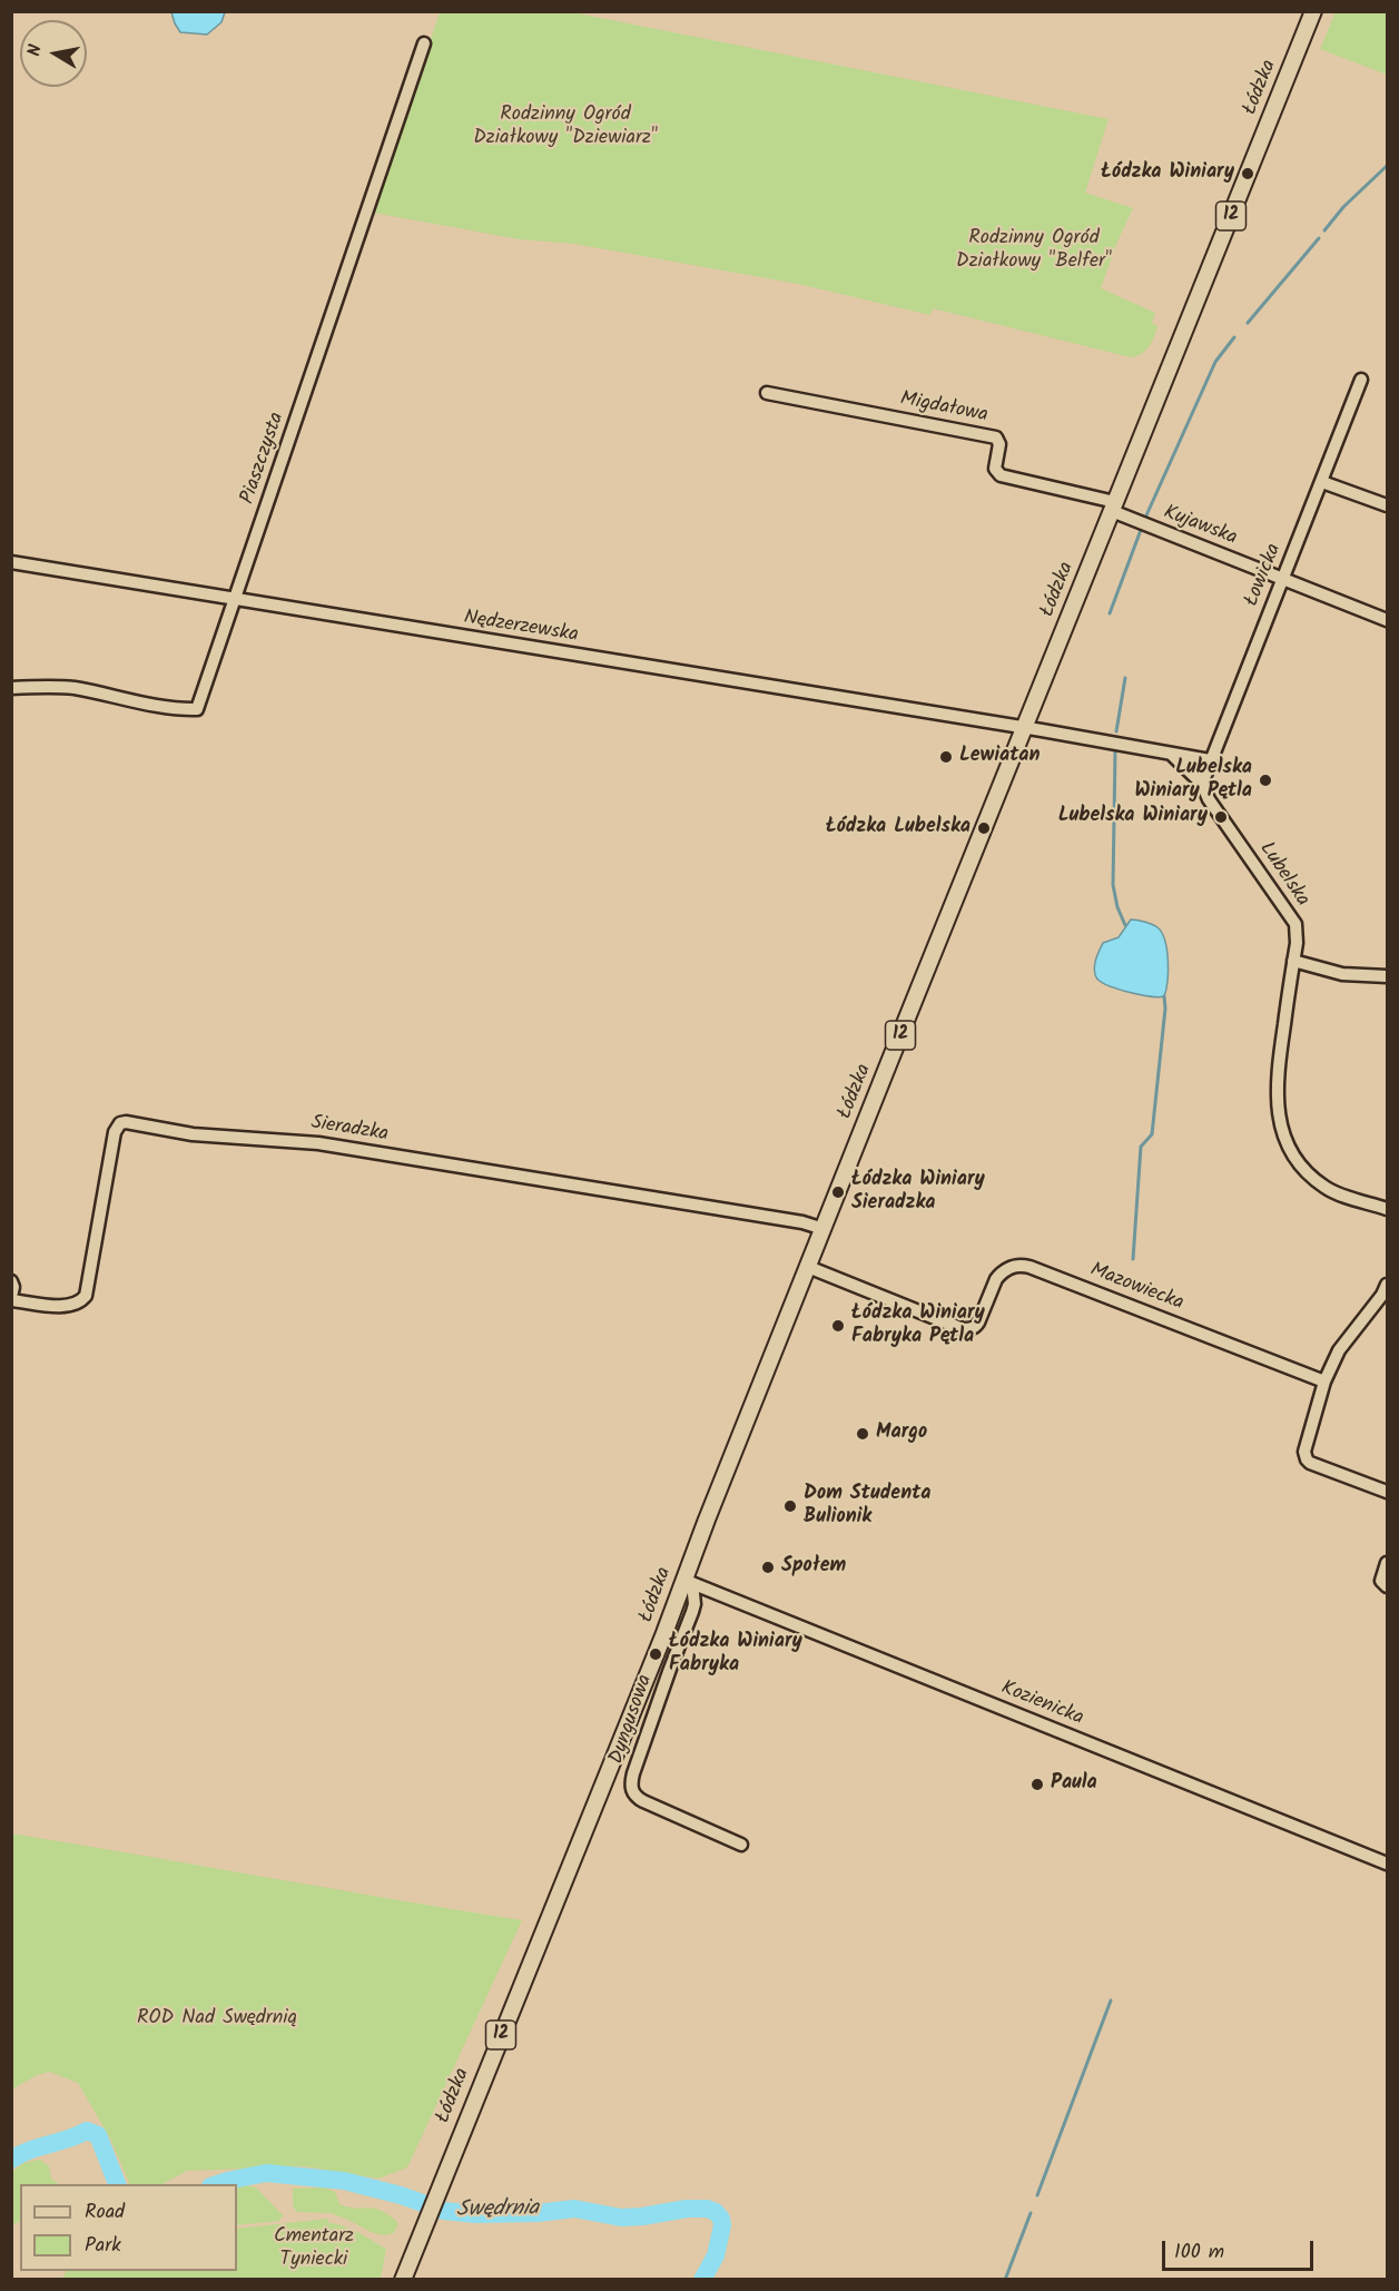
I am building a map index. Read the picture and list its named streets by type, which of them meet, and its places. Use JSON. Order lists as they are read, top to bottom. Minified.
{"streets":{"main road":["Łódzka","12"],"street":["Migdałowa","Piaszczysta","Kujawska","Łowicka","Nędzerzewska","Lubelska","Sieradzka","Mazowiecka","Kozienicka","Dyngusowa"]},"crossings":[["Łódzka","Migdałowa"],["Łódzka","Kujawska"],["Łódzka","Nędzerzewska"],["Łódzka","Sieradzka"],["Łódzka","Mazowiecka"],["Łódzka","Kozienicka"],["Łódzka","Dyngusowa"],["Migdałowa","Kujawska"],["Piaszczysta","Nędzerzewska"],["Kujawska","Łowicka"],["Łowicka","Lubelska"],["Kozienicka","Dyngusowa"]],"water":["Swędrnia"],"parks":["Rodzinny Ogród Działkowy \"Dziewiarz\"","Rodzinny Ogród Działkowy \"Belfer\"","ROD Nad Swędrnią","Cmentarz Tyniecki"],"places":["Łódzka Winiary","Lewiatan","Lubelska Winiary Pętla","Lubelska Winiary","Łódzka Lubelska","Łódzka Winiary Sieradzka","Łódzka Winiary Fabryka Pętla","Margo","Dom Studenta Bulionik","Społem","Łódzka Winiary Fabryka","Paula"],"legend":["Road","Park"],"scale_bar":"100 m","north":"left"}
